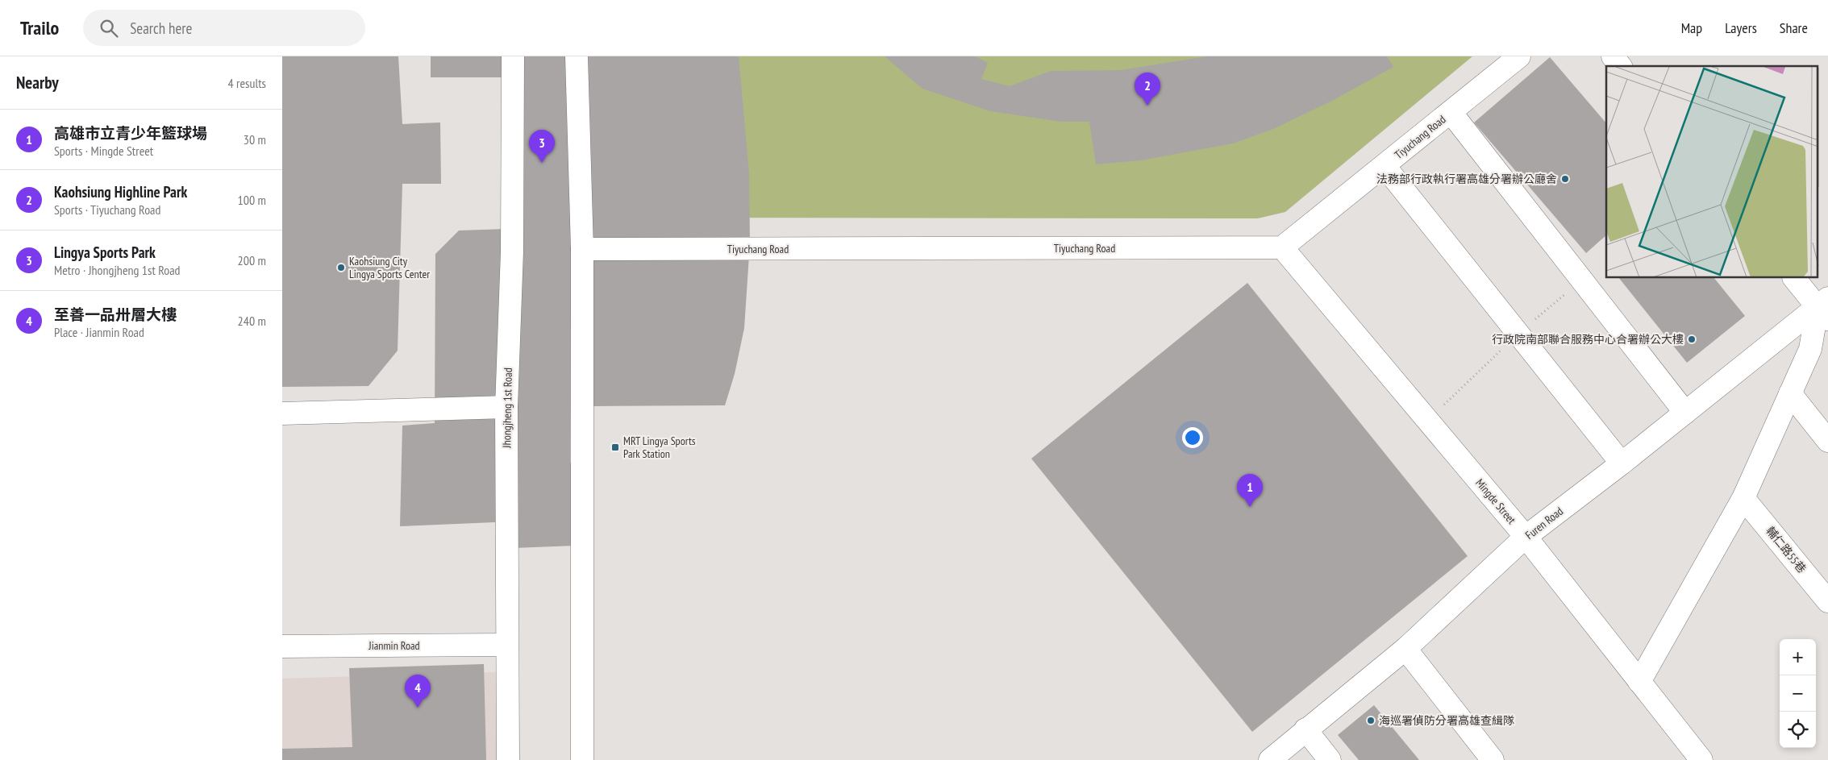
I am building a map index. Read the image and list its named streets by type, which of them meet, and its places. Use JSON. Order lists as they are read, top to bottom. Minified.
{"streets":{"street":["Tiyuchang Road","Jhongjheng 1st Road","Mingde Street","Furen Road","輔仁路55巷","Jianmin Road"]},"crossings":[["Tiyuchang Road","Mingde Street"],["Jhongjheng 1st Road","Jianmin Road"],["Mingde Street","Furen Road"]],"places":{"other":["法務部行政執行署高雄分署辦公廳舍","Kaohsiung City Lingya Sports Center","行政院南部聯合服務中心合署辦公大樓","海巡署偵防分署高雄查緝隊"],"transit":["MRT Lingya Sports Park Station"]},"page":{"header":"Trailo","search":"Search here","nav":["Map","Layers","Share"],"heading":["Nearby","4 results"],"pins":["2","3","1","4"],"list":[{"mark":"1","name":"高雄市立青少年籃球場","note":"Sports · Mingde Street","value":"30 m"},{"mark":"2","name":"Kaohsiung Highline Park","note":"Sports · Tiyuchang Road","value":"100 m"},{"mark":"3","name":"Lingya Sports Park","note":"Metro · Jhongjheng 1st Road","value":"200 m"},{"mark":"4","name":"至善一品卅層大樓","note":"Place · Jianmin Road","value":"240 m"}],"map_buttons":["+","−"]}}
